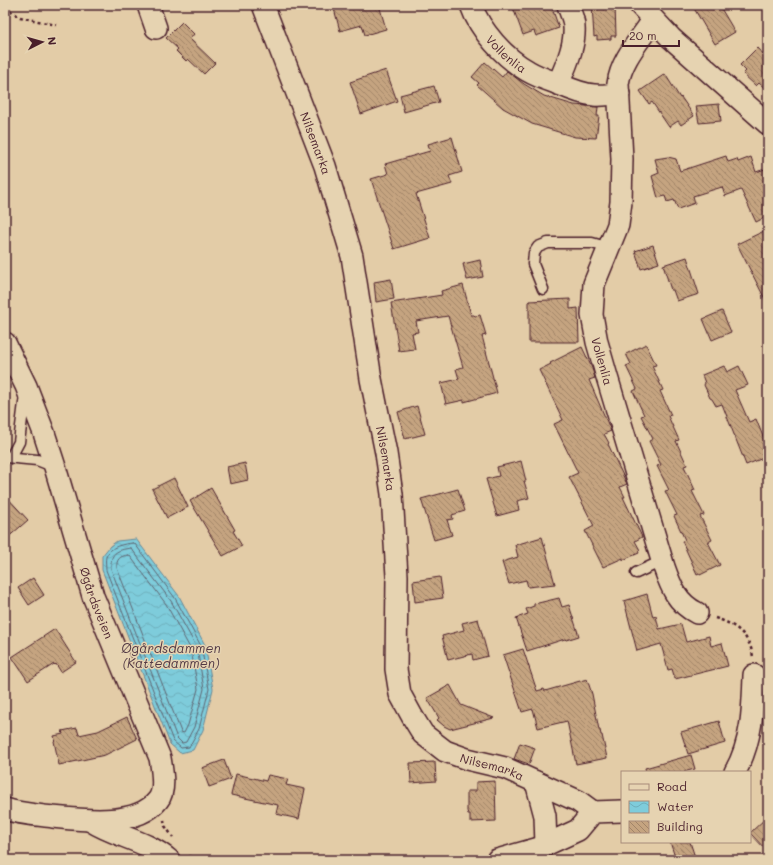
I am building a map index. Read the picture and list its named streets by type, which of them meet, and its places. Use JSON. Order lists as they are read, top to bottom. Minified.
{"streets":{"street":["Vollenlia","Nilsemarka","Øgårdsveien"]},"water":["Øgårdsdammen (Kattedammen)"],"legend":["Road","Water","Building"],"scale_bar":"20 m","north":"right"}
